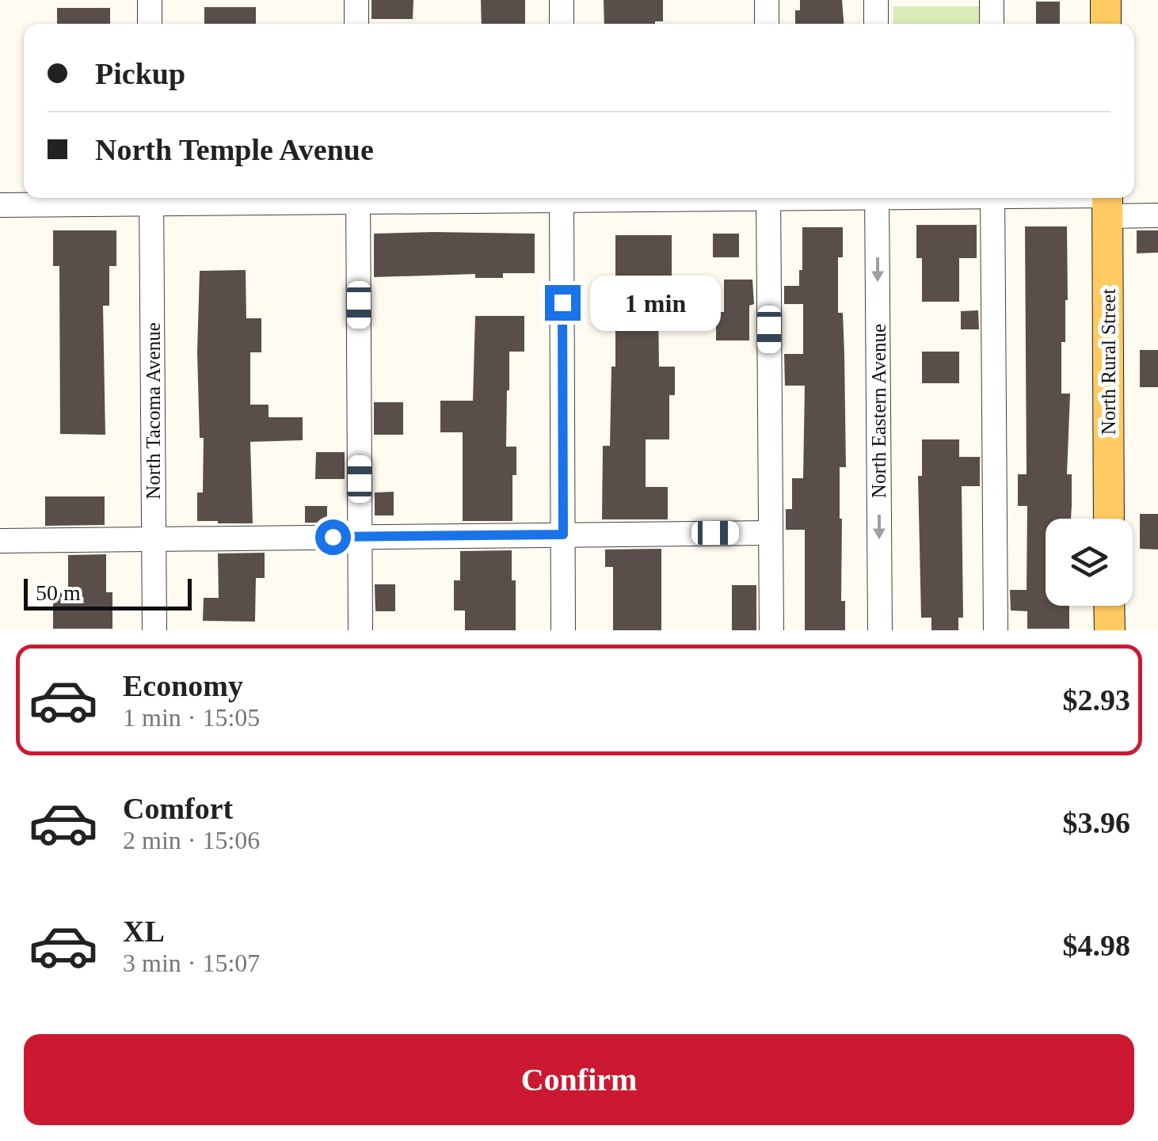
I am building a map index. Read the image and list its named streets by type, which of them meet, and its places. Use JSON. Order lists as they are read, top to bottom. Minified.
{"streets":{"main road":["North Rural Street"],"street":["North Tacoma Avenue","North Eastern Avenue"]},"scale_bar":"50 m","page":{"banner":["Pickup","North Temple Avenue"],"bubble":"1 min","scale":"50 m","list":[{"name":"Economy","note":"1 min · 15:05","value":"$2.93"},{"name":"Comfort","note":"2 min · 15:06","value":"$3.96"},{"name":"XL","note":"3 min · 15:07","value":"$4.98"}],"buttons":"Confirm"}}
